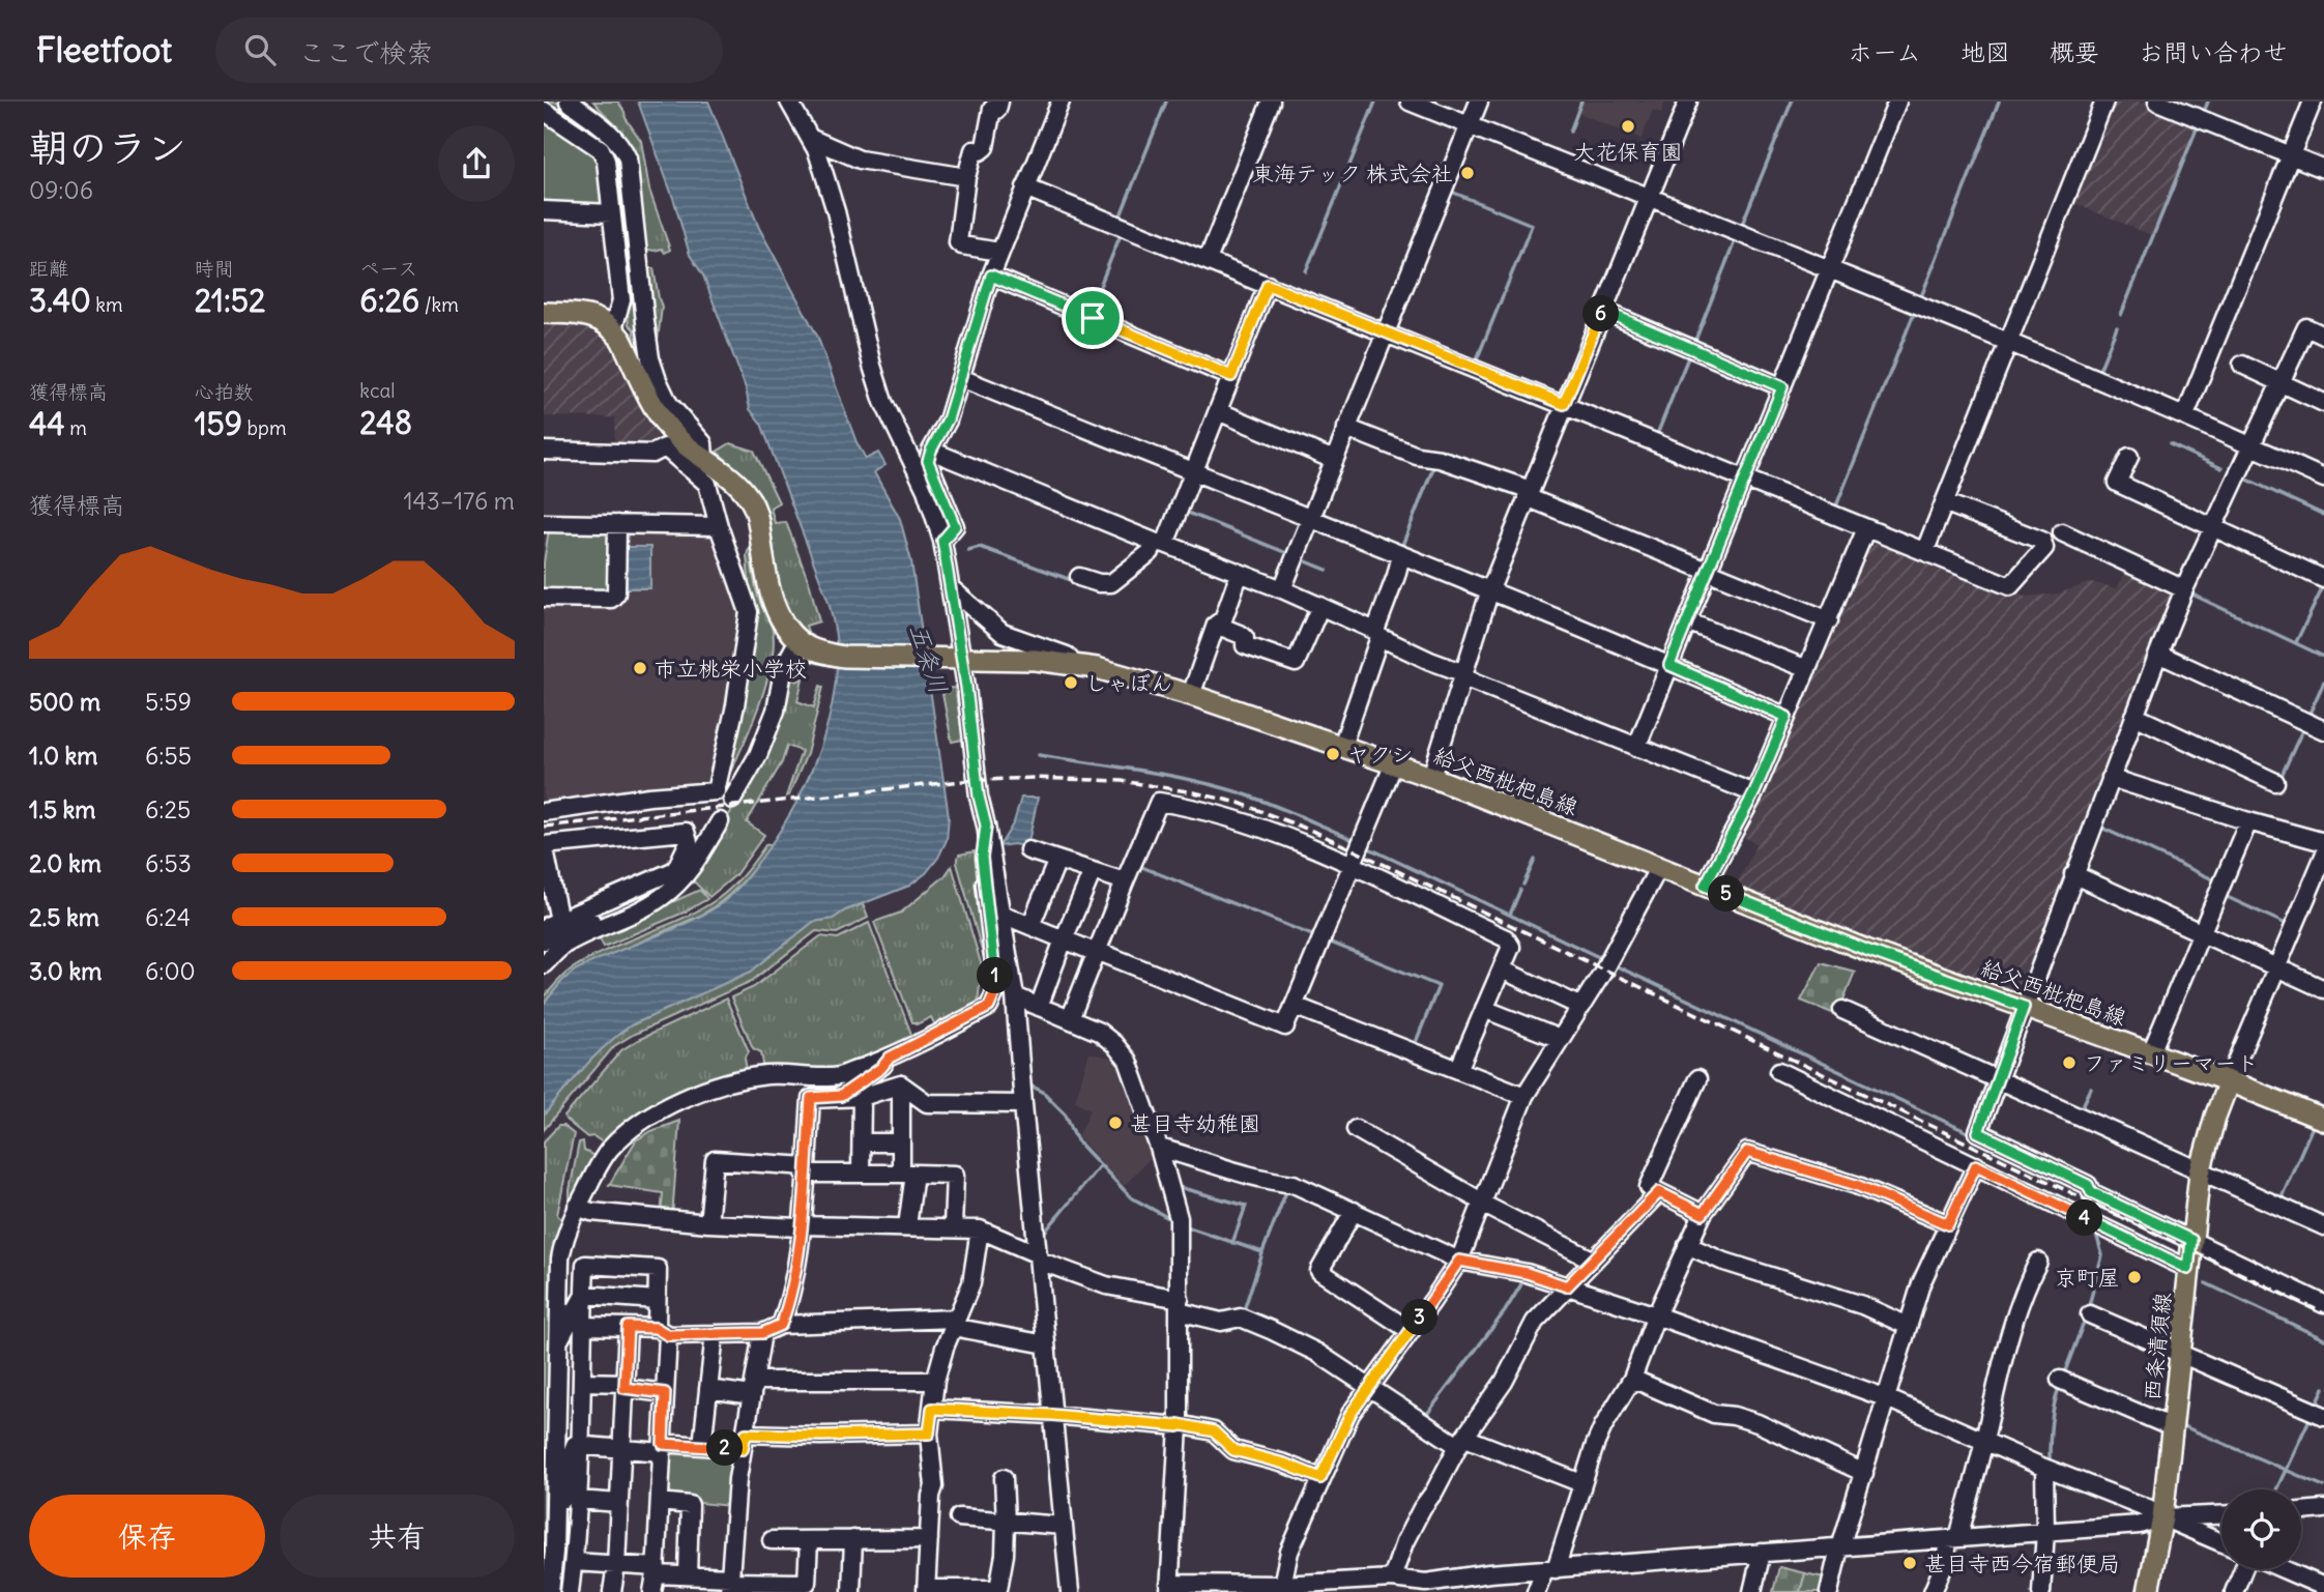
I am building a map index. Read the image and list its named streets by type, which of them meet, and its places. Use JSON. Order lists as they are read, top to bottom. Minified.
{"streets":{"main road":["給父西枇杷島線","西条清須線"]},"crossings":[["給父西枇杷島線","西条清須線"]],"water":["五条川"],"places":["大花保育園","東海テック 株式会社","市立桃栄小学校","しゃぼん","ヤクシ","ファミリーマート","甚目寺幼稚園","京町屋","甚目寺西今宿郵便局"],"page":{"header":"Fleetfoot","search":"ここで検索","nav":["ホーム","地図","概要","お問い合わせ"],"heading":["朝のラン","09:06"],"stats":[["距離","3.40 km"],["時間","21:52"],["ペース","6:26 /km"],["獲得標高","44 m"],["心拍数","159 bpm"],["kcal","248"]],"pins":["6","5","1","4","3","2"],"chart":["獲得標高","143–176 m"],"list":[{"name":"500 m","note":"5:59"},{"name":"1.0 km","note":"6:55"},{"name":"1.5 km","note":"6:25"},{"name":"2.0 km","note":"6:53"},{"name":"2.5 km","note":"6:24"},{"name":"3.0 km","note":"6:00"}],"buttons":["保存","共有"]}}
